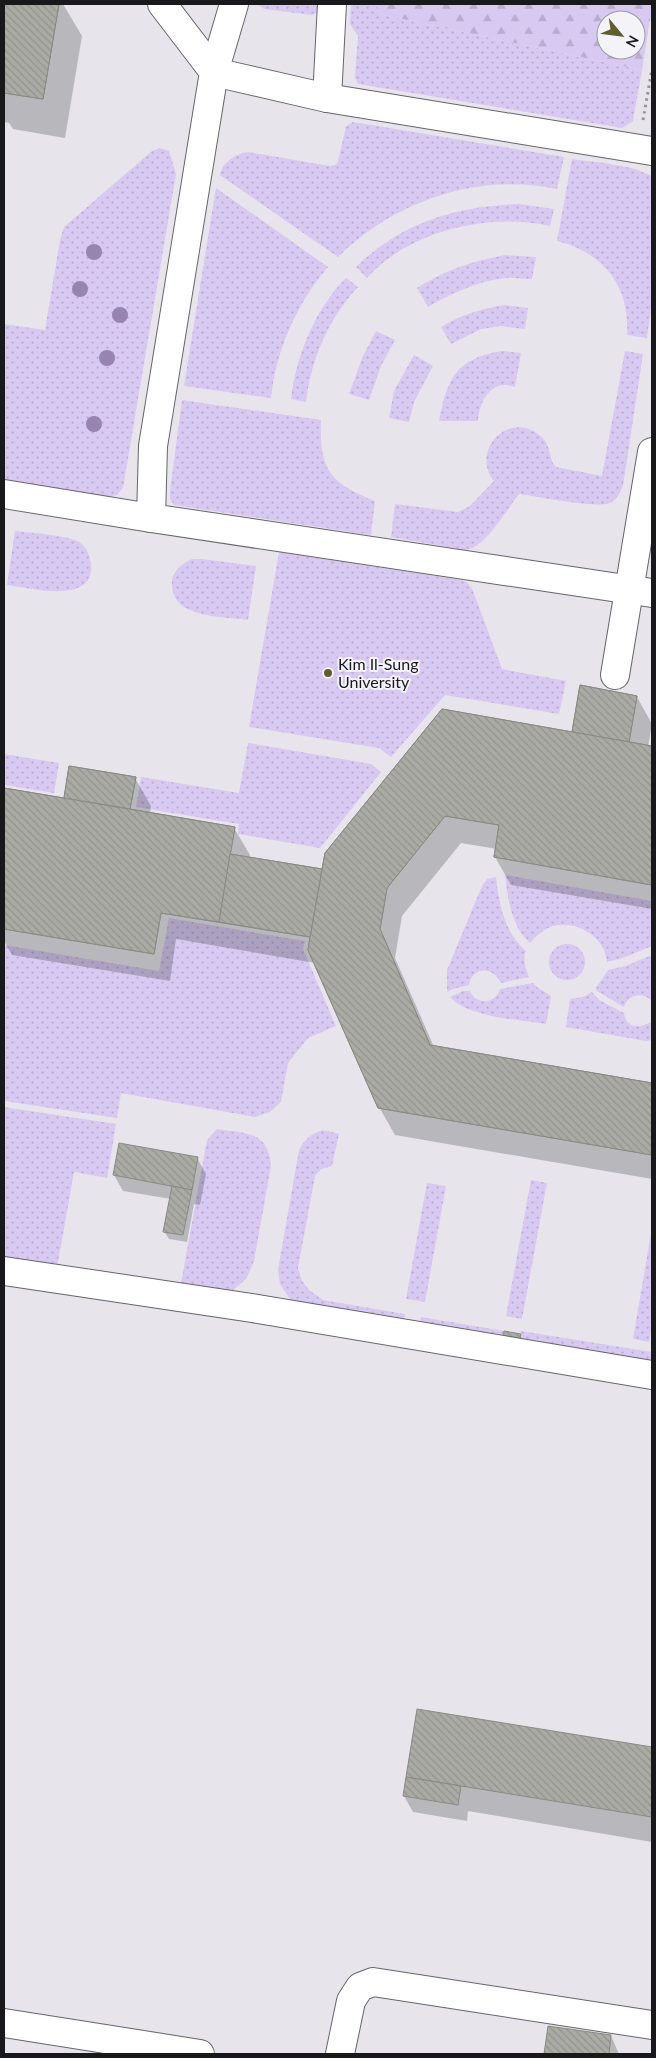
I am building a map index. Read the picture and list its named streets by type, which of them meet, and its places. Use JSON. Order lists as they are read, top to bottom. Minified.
{"places":["Kim Il-Sung University"],"north":"bottom right"}
